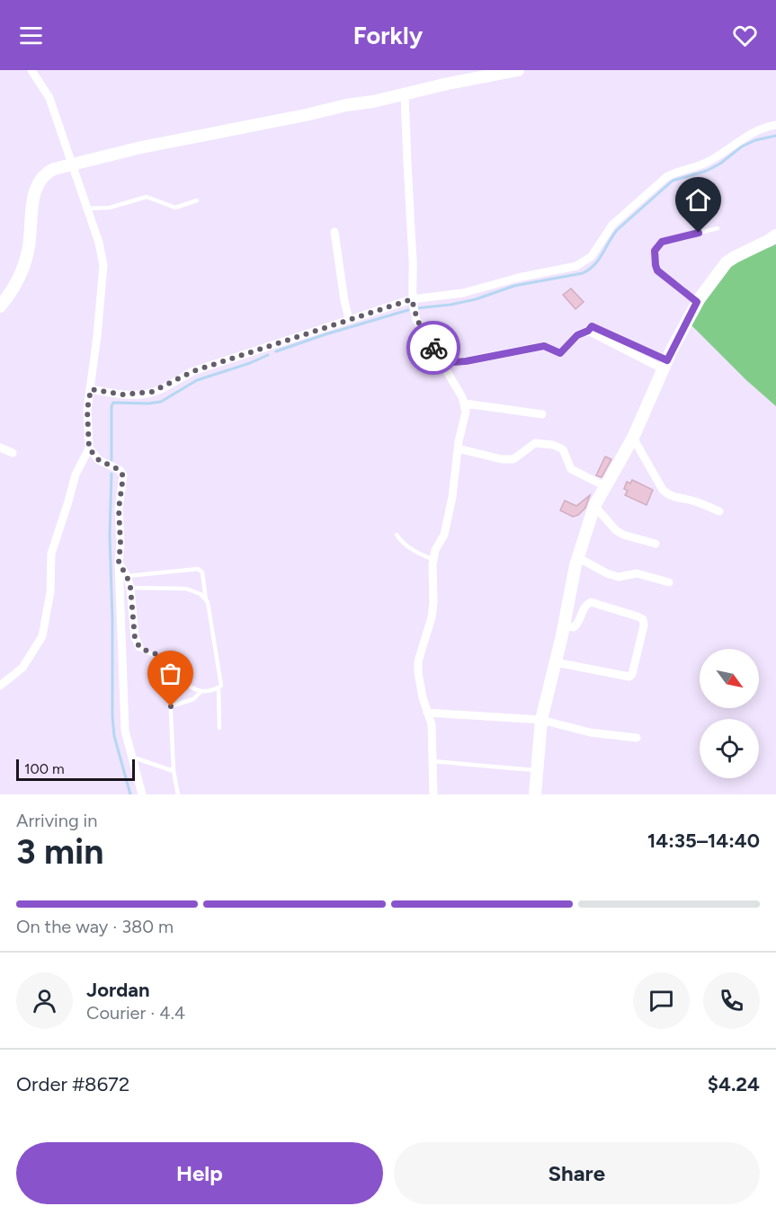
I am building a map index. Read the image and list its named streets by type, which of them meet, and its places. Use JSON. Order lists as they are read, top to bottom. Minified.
{"scale_bar":"100 m","north":"bottom right","page":{"header":"Forkly","scale":"100 m","heading":["3 min","Arriving in","14:35–14:40"],"panel":["Jordan","Courier · 4.4","Order #8672","$4.24"],"bar":"On the way · 380 m","buttons":["Help","Share"]}}
